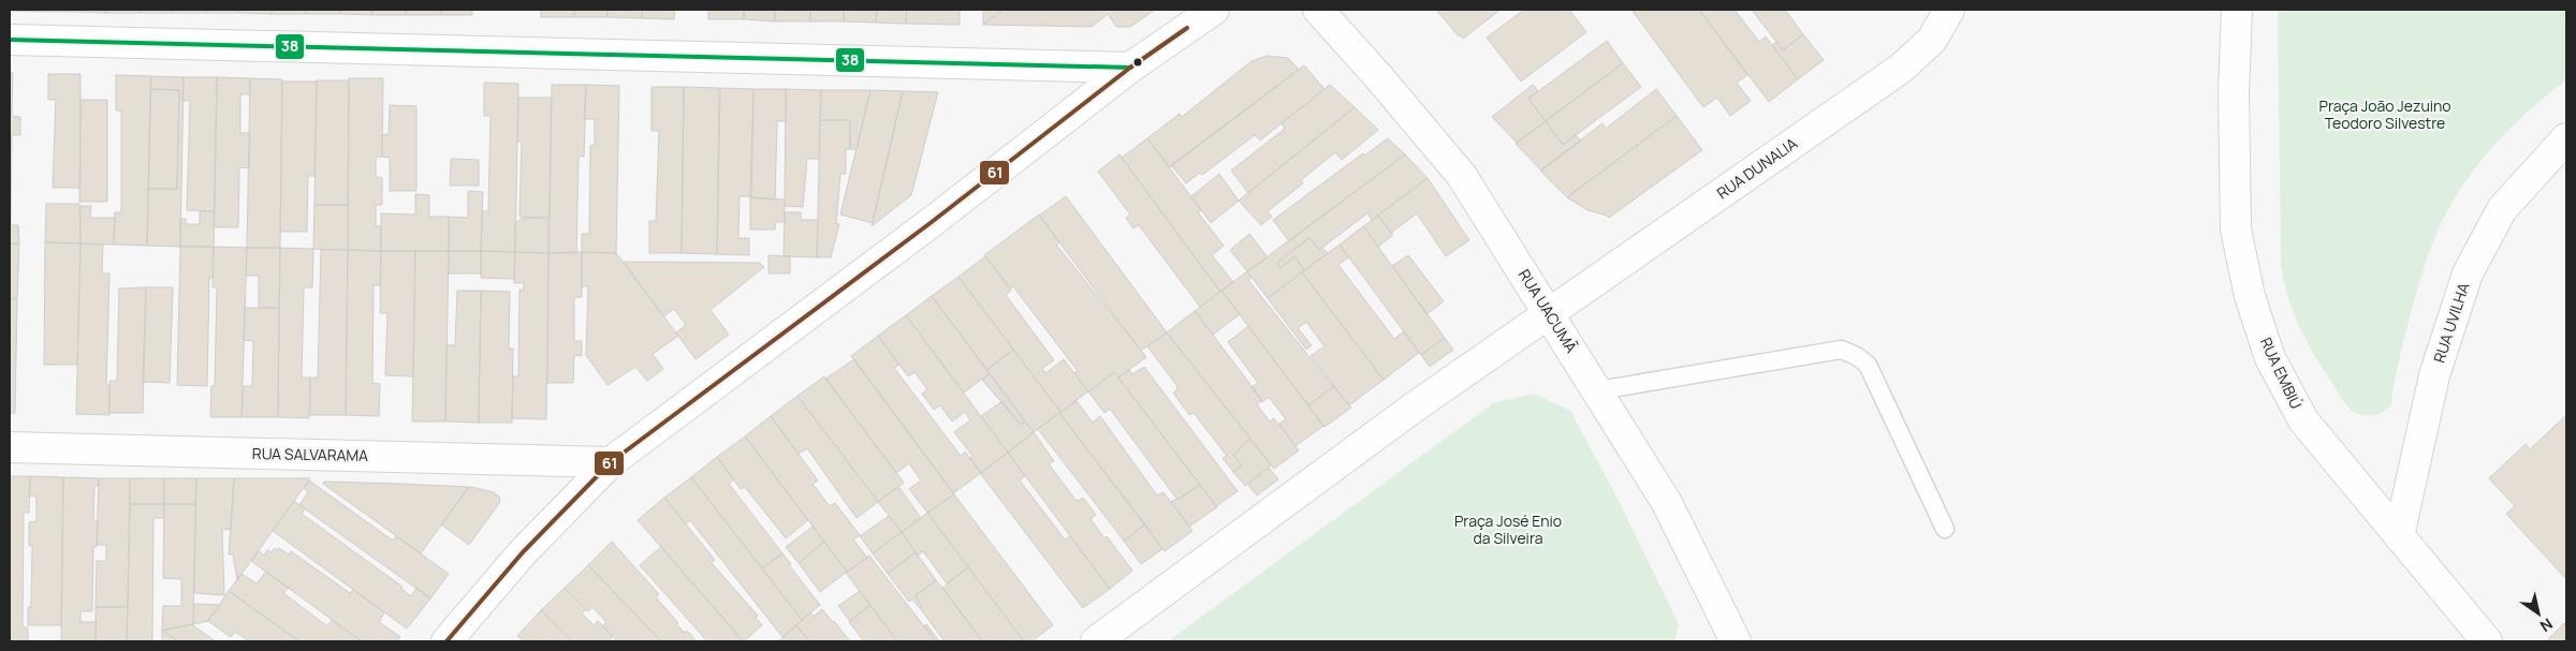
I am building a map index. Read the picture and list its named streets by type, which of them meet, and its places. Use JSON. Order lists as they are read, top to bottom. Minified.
{"streets":{"street":["RUA DUNALIA","RUA UACUMÃ","RUA UVILHA","RUA EMBIÚ","RUA SALVARAMA"]},"crossings":[["RUA DUNALIA","RUA UACUMÃ"],["RUA UVILHA","RUA EMBIÚ"]],"parks":["Praça João Jezuino Teodoro Silvestre","Praça José Enio da Silveira"],"lines":["transit line 61","transit line 38"],"north":"bottom right"}
